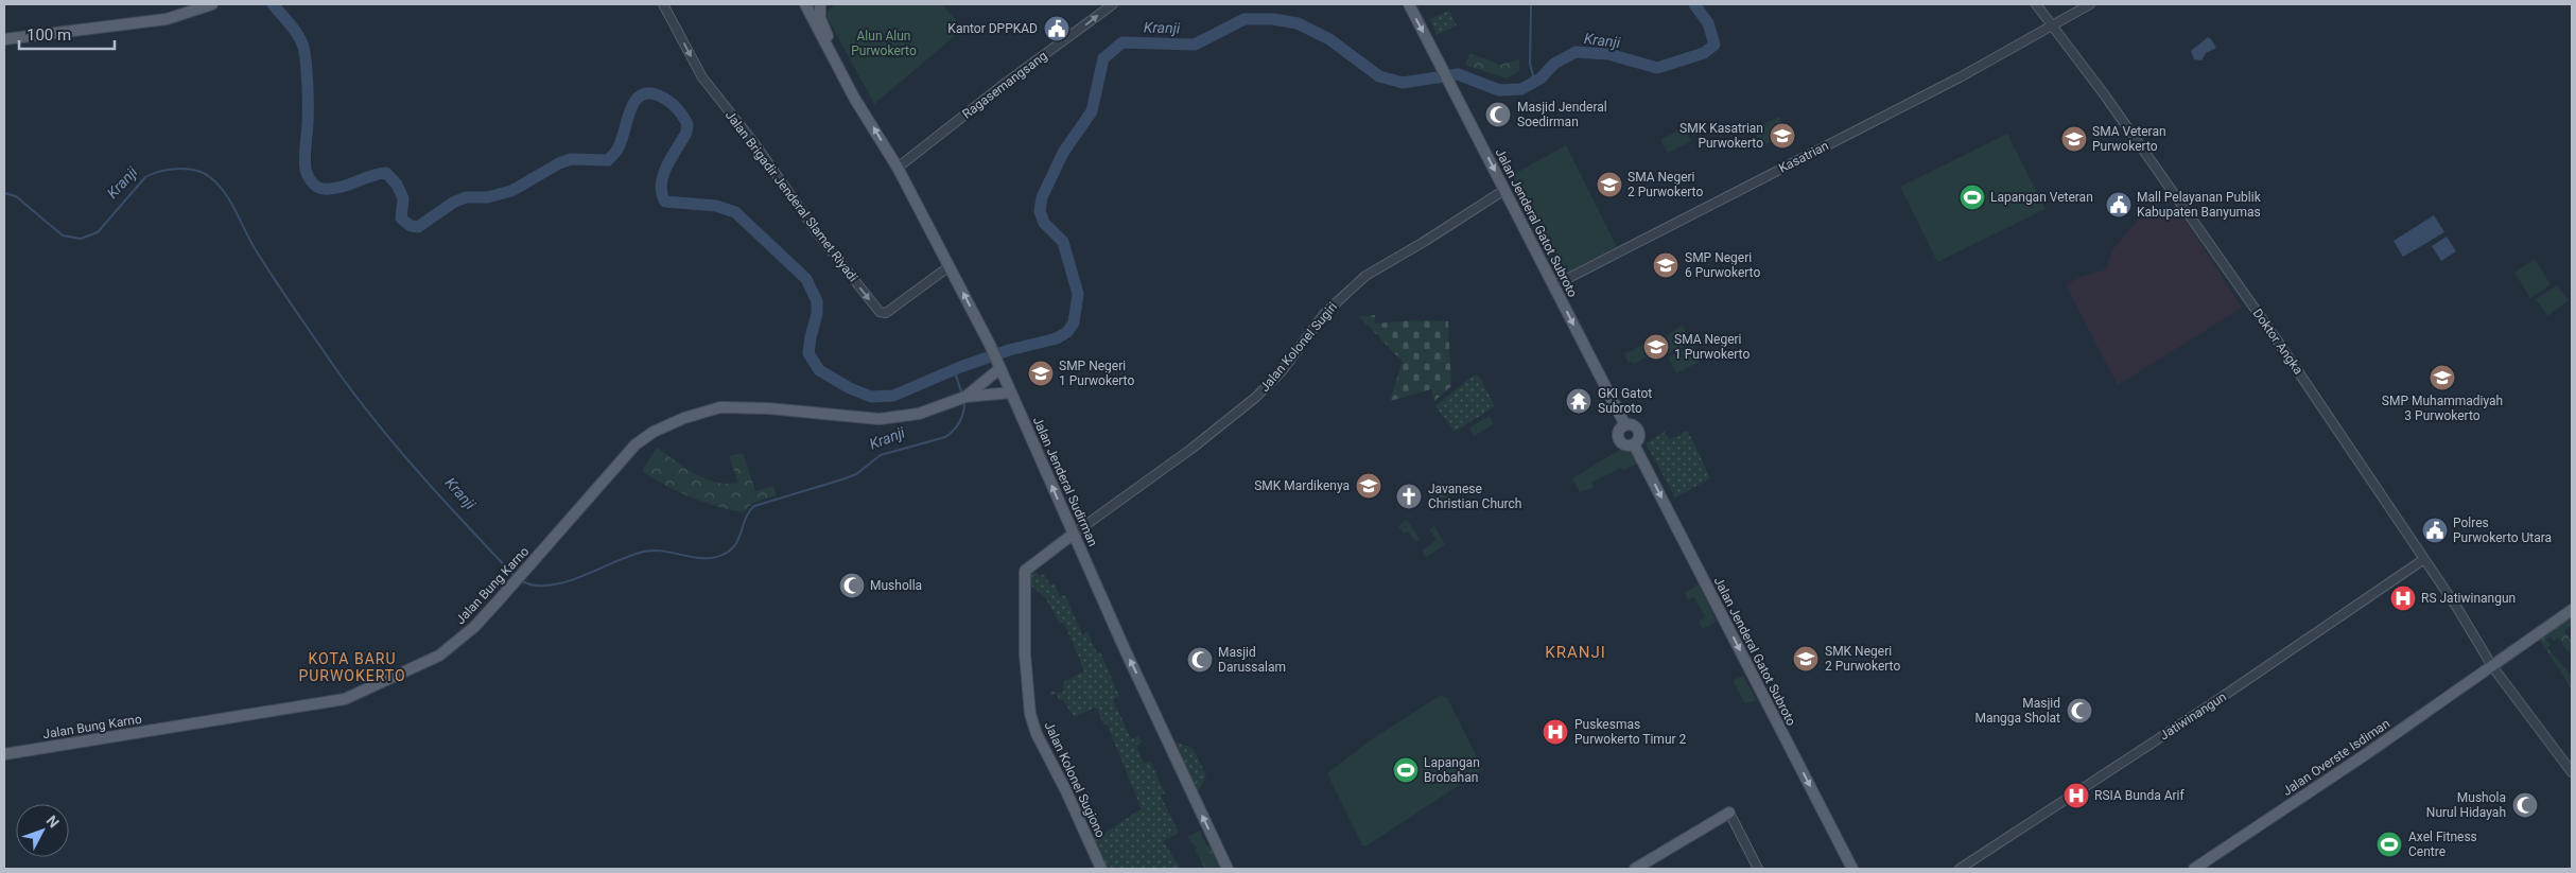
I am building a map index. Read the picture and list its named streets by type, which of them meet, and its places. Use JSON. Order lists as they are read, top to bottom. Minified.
{"streets":{"main road":["Jalan Jenderal Gatot Subroto","Jalan Jenderal Sudirman","Jalan Bung Karno","Jalan Overste Isdiman","Jalan Kolonel Sugiono"],"street":["Ragasemangsang","Kasatrian","Jalan Brigadir Jenderal Slamet Riyadi","Doktor Angka","Jalan Kolonel Sugiri","Jatiwinangun"]},"crossings":[["Ragasemangsang","Jalan Jenderal Sudirman"],["Kasatrian","Jalan Jenderal Gatot Subroto"],["Kasatrian","Doktor Angka"],["Jalan Brigadir Jenderal Slamet Riyadi","Jalan Jenderal Sudirman"],["Jalan Jenderal Gatot Subroto","Jalan Kolonel Sugiri"],["Doktor Angka","Jatiwinangun"],["Doktor Angka","Jalan Overste Isdiman"],["Jalan Kolonel Sugiri","Jalan Jenderal Sudirman"],["Jalan Kolonel Sugiri","Jalan Kolonel Sugiono"],["Jalan Jenderal Sudirman","Jalan Kolonel Sugiono"]],"one_way":["Ragasemangsang","Jalan Brigadir Jenderal Slamet Riyadi","Jalan Jenderal Gatot Subroto","Jalan Jenderal Sudirman"],"districts":["KRANJI","KOTA BARU PURWOKERTO"],"water":["Kranji"],"parks":["Alun Alun Purwokerto"],"places":{"public building":["Kantor DPPKAD","Mall Pelayanan Publik Kabupaten Banyumas","Polres Purwokerto Utara"],"mosque":["Masjid Jenderal Soedirman","Musholla","Masjid Darussalam","Masjid Mangga Sholat","Mushola Nurul Hidayah"],"school or university":["SMK Kasatrian Purwokerto","SMA Veteran Purwokerto","SMA Negeri 2 Purwokerto","SMP Negeri 6 Purwokerto","SMA Negeri 1 Purwokerto","SMP Negeri 1 Purwokerto","SMP Muhammadiyah 3 Purwokerto","SMK Mardikenya","SMK Negeri 2 Purwokerto"],"sports":["Lapangan Veteran","Lapangan Brobahan","Axel Fitness Centre"],"temple":["GKI Gatot Subroto"],"church":["Javanese Christian Church"],"hospital":["RS Jatiwinangun","Puskesmas Purwokerto Timur 2","RSIA Bunda Arif"]},"scale_bar":"100 m","north":"top right"}
